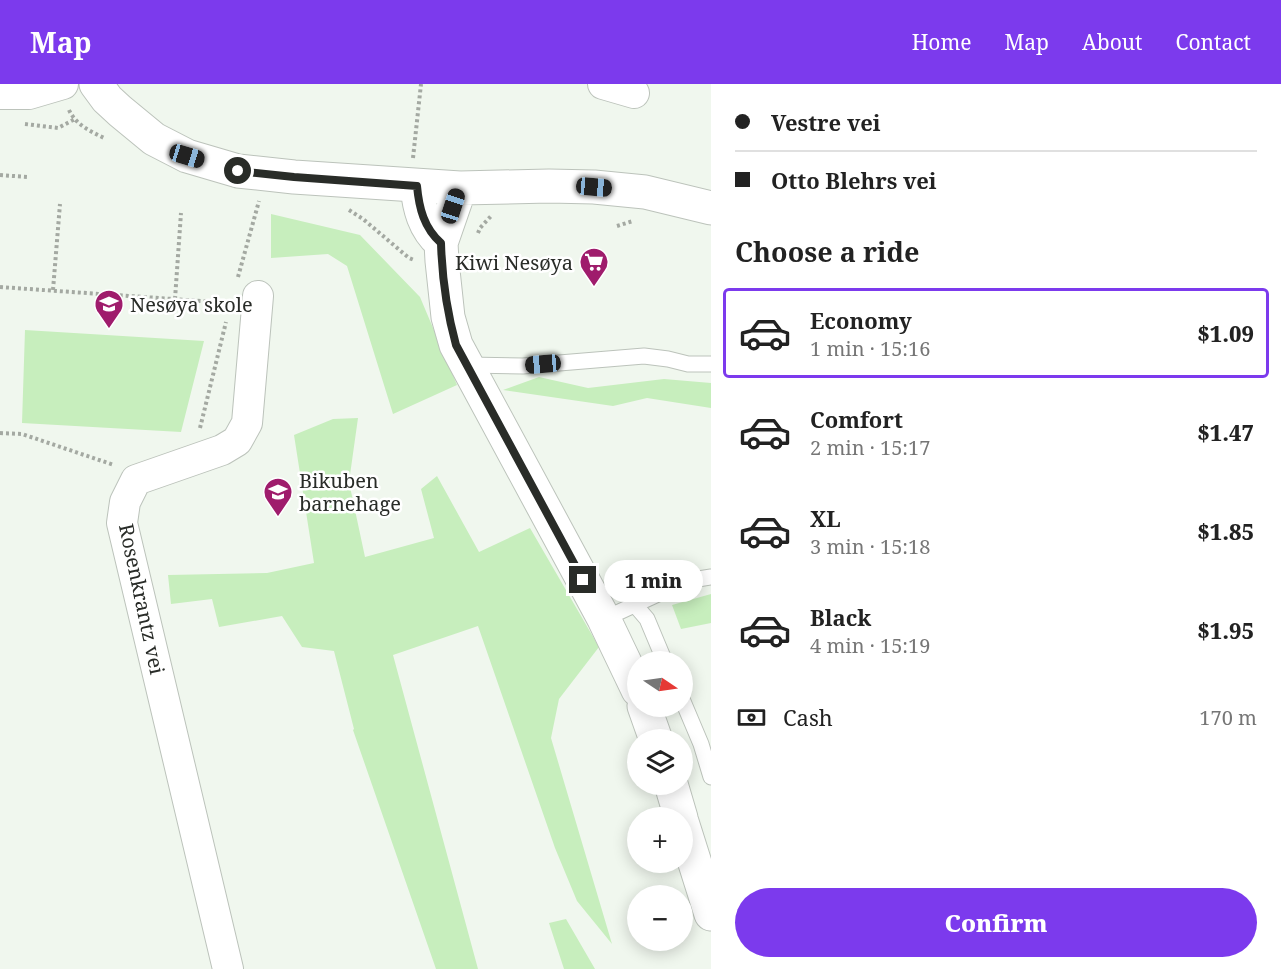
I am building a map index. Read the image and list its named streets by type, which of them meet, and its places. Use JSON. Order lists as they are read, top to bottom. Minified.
{"streets":{"street":["Rosenkrantz vei"]},"places":{"supermarket":["Kiwi Nesøya"],"school or university":["Nesøya skole","Bikuben barnehage"]},"north":"right","page":{"header":"Map","nav":["Home","Map","About","Contact"],"banner":["Vestre vei","Otto Blehrs vei"],"heading":"Choose a ride","list":[{"name":"Economy","note":"1 min · 15:16","value":"$1.09"},{"name":"Comfort","note":"2 min · 15:17","value":"$1.47"},{"name":"XL","note":"3 min · 15:18","value":"$1.85"},{"name":"Black","note":"4 min · 15:19","value":"$1.95"}],"bubble":"1 min","map_buttons":["+","−"],"pay":["Cash","170 m"],"buttons":"Confirm"}}
